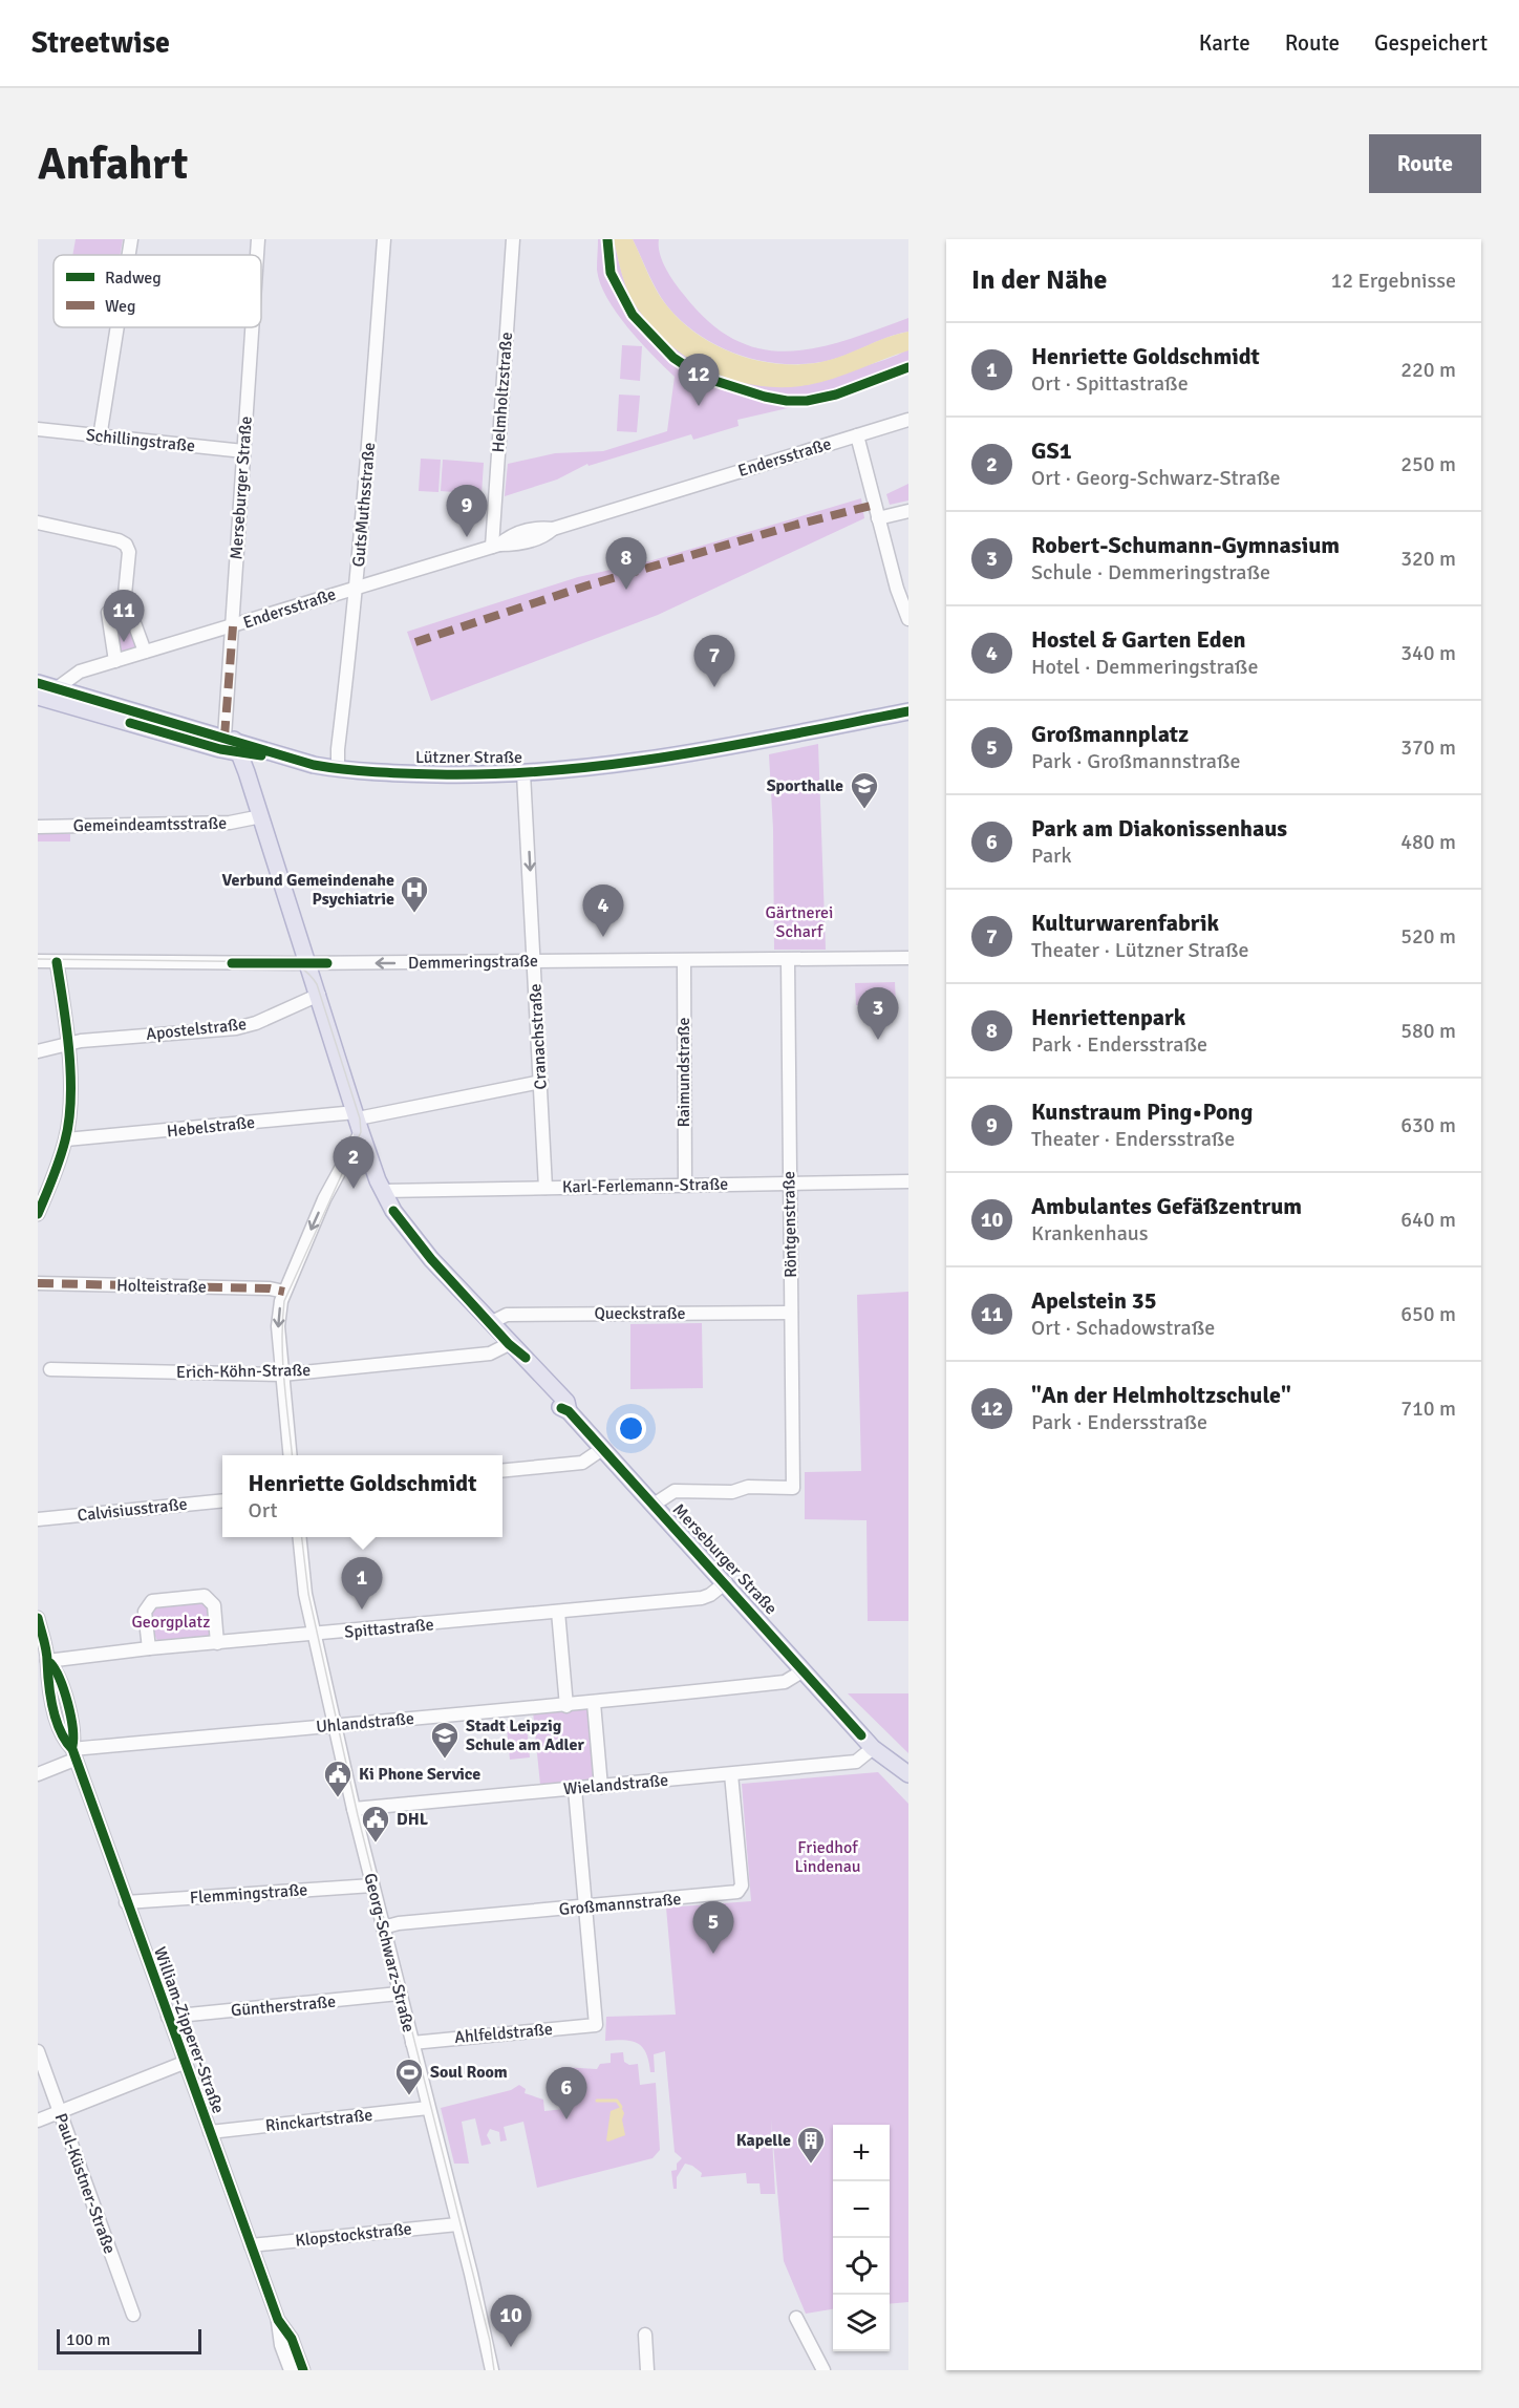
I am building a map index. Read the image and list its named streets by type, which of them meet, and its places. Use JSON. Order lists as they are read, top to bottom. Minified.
{"streets":{"main road":["Merseburger Straße","Lützner Straße"],"street":["Helmholtzstraße","Schillingstraße","Endersstraße","GutsMuthsstraße","Gemeindeamtsstraße","Demmeringstraße","Apostelstraße","Cranachstraße","Raimundstraße","Hebelstraße","Karl-Ferlemann-Straße","Röntgenstraße","Holteistraße","Queckstraße","Erich-Köhn-Straße","Calvisiusstraße","Spittastraße","Uhlandstraße","Wielandstraße","Flemmingstraße","Großmannstraße","Georg-Schwarz-Straße","Güntherstraße","William-Zipperer-Straße","Ahlfeldstraße","Rinckartstraße","Paul-Küstner-Straße","Klopstockstraße"]},"crossings":[["Helmholtzstraße","Endersstraße"],["Schillingstraße","Merseburger Straße"],["Endersstraße","Merseburger Straße"],["Endersstraße","GutsMuthsstraße"],["Endersstraße","Lützner Straße"],["Merseburger Straße","Lützner Straße"],["Merseburger Straße","Gemeindeamtsstraße"],["Merseburger Straße","Demmeringstraße"],["Merseburger Straße","Apostelstraße"],["Merseburger Straße","Hebelstraße"],["Merseburger Straße","Karl-Ferlemann-Straße"],["Merseburger Straße","Röntgenstraße"],["Merseburger Straße","Queckstraße"],["Merseburger Straße","Erich-Köhn-Straße"],["Merseburger Straße","Spittastraße"],["Merseburger Straße","Uhlandstraße"],["Merseburger Straße","Wielandstraße"],["GutsMuthsstraße","Lützner Straße"],["Lützner Straße","Cranachstraße"],["Demmeringstraße","Cranachstraße"],["Demmeringstraße","Raimundstraße"],["Demmeringstraße","Röntgenstraße"],["Cranachstraße","Hebelstraße"],["Cranachstraße","Karl-Ferlemann-Straße"],["Raimundstraße","Karl-Ferlemann-Straße"],["Karl-Ferlemann-Straße","Röntgenstraße"],["Röntgenstraße","Queckstraße"],["Spittastraße","Georg-Schwarz-Straße"],["Spittastraße","William-Zipperer-Straße"],["Uhlandstraße","Georg-Schwarz-Straße"],["Uhlandstraße","William-Zipperer-Straße"],["Wielandstraße","Großmannstraße"],["Wielandstraße","Georg-Schwarz-Straße"],["Flemmingstraße","Georg-Schwarz-Straße"],["Flemmingstraße","William-Zipperer-Straße"],["Großmannstraße","Georg-Schwarz-Straße"],["Großmannstraße","Ahlfeldstraße"],["Georg-Schwarz-Straße","Güntherstraße"],["Georg-Schwarz-Straße","Ahlfeldstraße"],["Georg-Schwarz-Straße","Rinckartstraße"],["Georg-Schwarz-Straße","Klopstockstraße"],["Güntherstraße","William-Zipperer-Straße"],["William-Zipperer-Straße","Rinckartstraße"],["William-Zipperer-Straße","Klopstockstraße"]],"one_way":["Cranachstraße"],"parks":["Gärtnerei Scharf","Georgplatz","Friedhof Lindenau"],"places":{"school or university":["Sporthalle","Stadt Leipzig Schule am Adler"],"hospital":["Verbund Gemeindenahe Psychiatrie"],"public building":["Ki Phone Service","DHL"],"sports":["Soul Room"],"building":["Kapelle"]},"legend":["Radweg","Weg"],"scale_bar":"100 m","page":{"header":"Streetwise","nav":["Karte","Route","Gespeichert"],"buttons":"Route","title":"Anfahrt","heading":["In der Nähe","12 Ergebnisse"],"list":[{"mark":"1","name":"Henriette Goldschmidt","note":"Ort · Spittastraße","value":"220 m"},{"mark":"2","name":"GS1","note":"Ort · Georg-Schwarz-Straße","value":"250 m"},{"mark":"3","name":"Robert-Schumann-Gymnasium","note":"Schule · Demmeringstraße","value":"320 m"},{"mark":"4","name":"Hostel & Garten Eden","note":"Hotel · Demmeringstraße","value":"340 m"},{"mark":"5","name":"Großmannplatz","note":"Park · Großmannstraße","value":"370 m"},{"mark":"6","name":"Park am Diakonissenhaus","note":"Park","value":"480 m"},{"mark":"7","name":"Kulturwarenfabrik","note":"Theater · Lützner Straße","value":"520 m"},{"mark":"8","name":"Henriettenpark","note":"Park · Endersstraße","value":"580 m"},{"mark":"9","name":"Kunstraum Ping•Pong","note":"Theater · Endersstraße","value":"630 m"},{"mark":"10","name":"Ambulantes Gefäßzentrum","note":"Krankenhaus","value":"640 m"},{"mark":"11","name":"Apelstein 35","note":"Ort · Schadowstraße","value":"650 m"},{"mark":"12","name":"\"An der Helmholtzschule\"","note":"Park · Endersstraße","value":"710 m"}],"pins":["12","9","8","11","7","4","3","2","1","5","6","10"],"popup":["Henriette Goldschmidt","Ort"],"map_buttons":["+","−"],"scale":"100 m"}}
